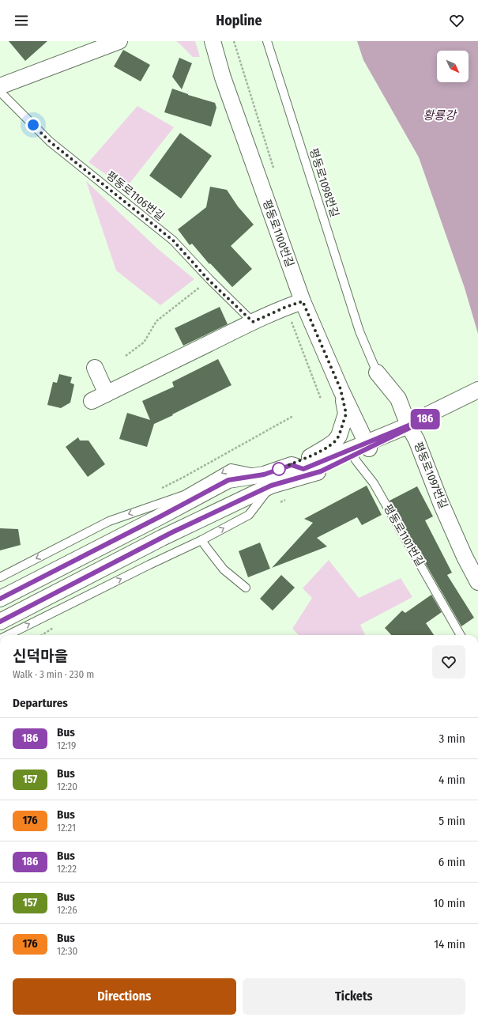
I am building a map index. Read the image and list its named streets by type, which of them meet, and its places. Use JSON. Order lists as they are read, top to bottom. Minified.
{"streets":{"street":["평동로1100번길","평동로1097번길"],"lane":["평동로1098번길","평동로1106번길","평동로1101번길"]},"crossings":[["평동로1098번길","평동로1097번길"]],"water":["황룡강"],"lines":["bus line 186"],"north":"bottom right","page":{"header":"Hopline","on_map":"186","heading":[["신덕마을","Walk · 3 min · 230 m"],"Departures"],"list":[{"mark":"186","name":"Bus","note":"12:19","value":"3 min"},{"mark":"157","name":"Bus","note":"12:20","value":"4 min"},{"mark":"176","name":"Bus","note":"12:21","value":"5 min"},{"mark":"186","name":"Bus","note":"12:22","value":"6 min"},{"mark":"157","name":"Bus","note":"12:26","value":"10 min"},{"mark":"176","name":"Bus","note":"12:30","value":"14 min"}],"buttons":["Directions","Tickets"]}}
